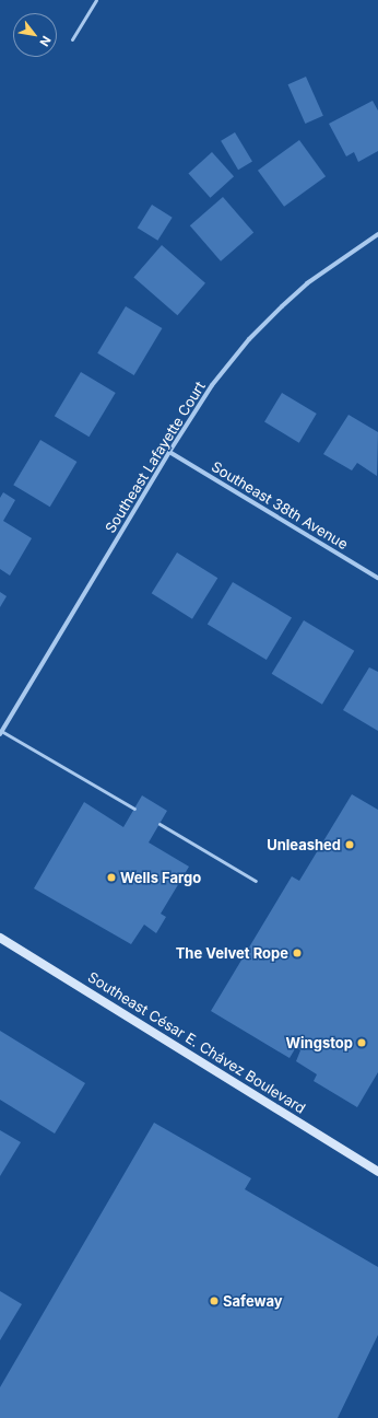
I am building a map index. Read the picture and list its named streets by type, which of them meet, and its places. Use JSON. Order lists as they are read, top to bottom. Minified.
{"streets":{"main road":["Southeast César E. Chávez Boulevard"],"street":["Southeast Lafayette Court","Southeast 38th Avenue"]},"crossings":[["Southeast Lafayette Court","Southeast 38th Avenue"]],"places":["Unleashed","Wells Fargo","The Velvet Rope","Wingstop","Safeway"],"north":"bottom right"}
